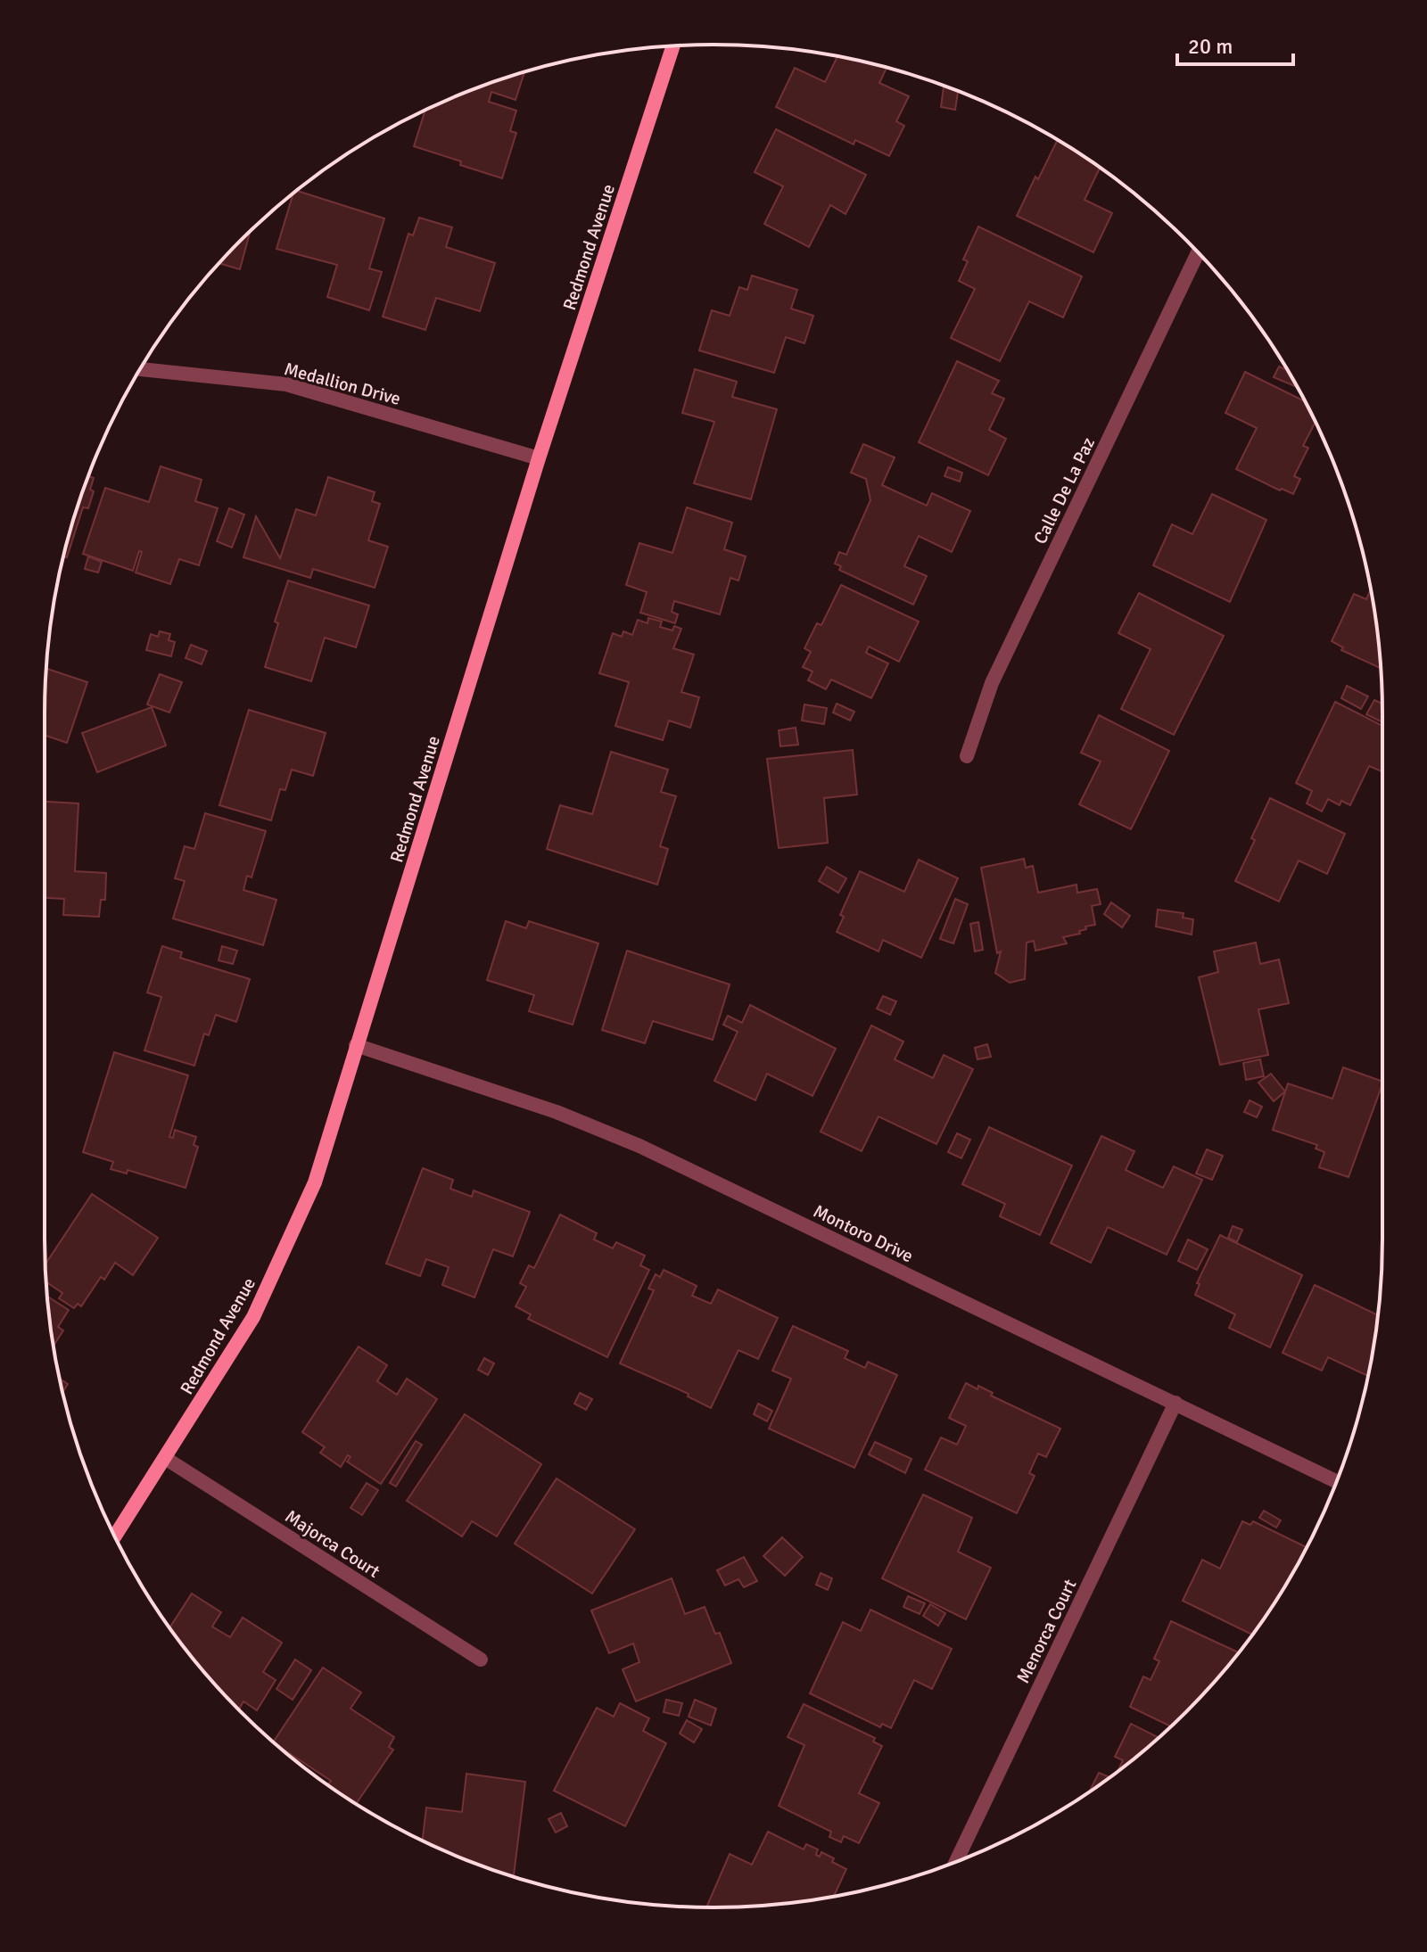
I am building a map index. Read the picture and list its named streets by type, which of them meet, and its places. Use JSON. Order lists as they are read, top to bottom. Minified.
{"streets":{"street":["Redmond Avenue","Medallion Drive","Calle De La Paz","Montoro Drive","Majorca Court","Menorca Court"]},"crossings":[["Redmond Avenue","Medallion Drive"],["Redmond Avenue","Montoro Drive"],["Redmond Avenue","Majorca Court"],["Montoro Drive","Menorca Court"]],"scale_bar":"20 m"}
